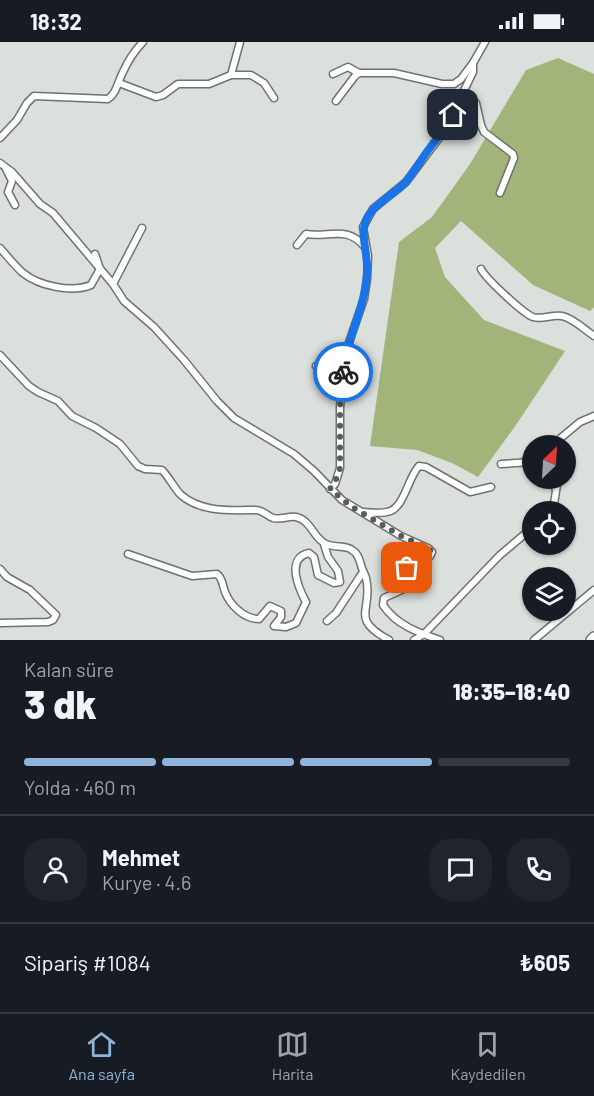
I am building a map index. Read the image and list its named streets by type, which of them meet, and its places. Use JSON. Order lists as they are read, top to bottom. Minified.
{"north":"top right","page":{"status":"18:32","heading":["3 dk","Kalan süre","18:35–18:40"],"panel":["Mehmet","Kurye · 4.6","Sipariş #1084","₺605"],"bar":"Yolda · 460 m","tabs":["Ana sayfa","Harita","Kaydedilen"]}}
